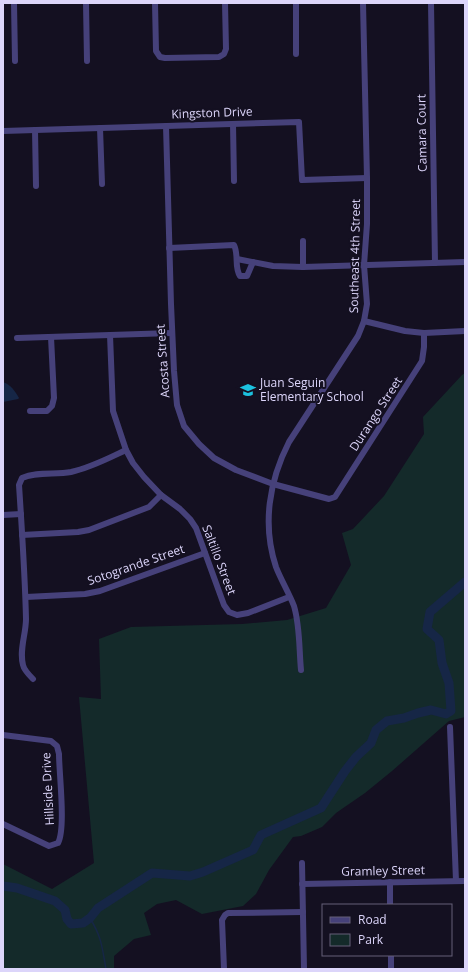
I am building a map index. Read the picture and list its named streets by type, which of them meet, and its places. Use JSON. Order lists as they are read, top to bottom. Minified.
{"streets":{"street":["Kingston Drive","Camara Court","Southeast 4th Street","Acosta Street","Durango Street","Saltillo Street","Sotogrande Street","Hillside Drive","Gramley Street"]},"crossings":[["Kingston Drive","Southeast 4th Street"],["Kingston Drive","Acosta Street"],["Southeast 4th Street","Acosta Street"],["Southeast 4th Street","Saltillo Street"],["Acosta Street","Durango Street"],["Saltillo Street","Sotogrande Street"]],"places":{"school or university":["Juan Seguin Elementary School"]},"legend":["Road","Park"]}
